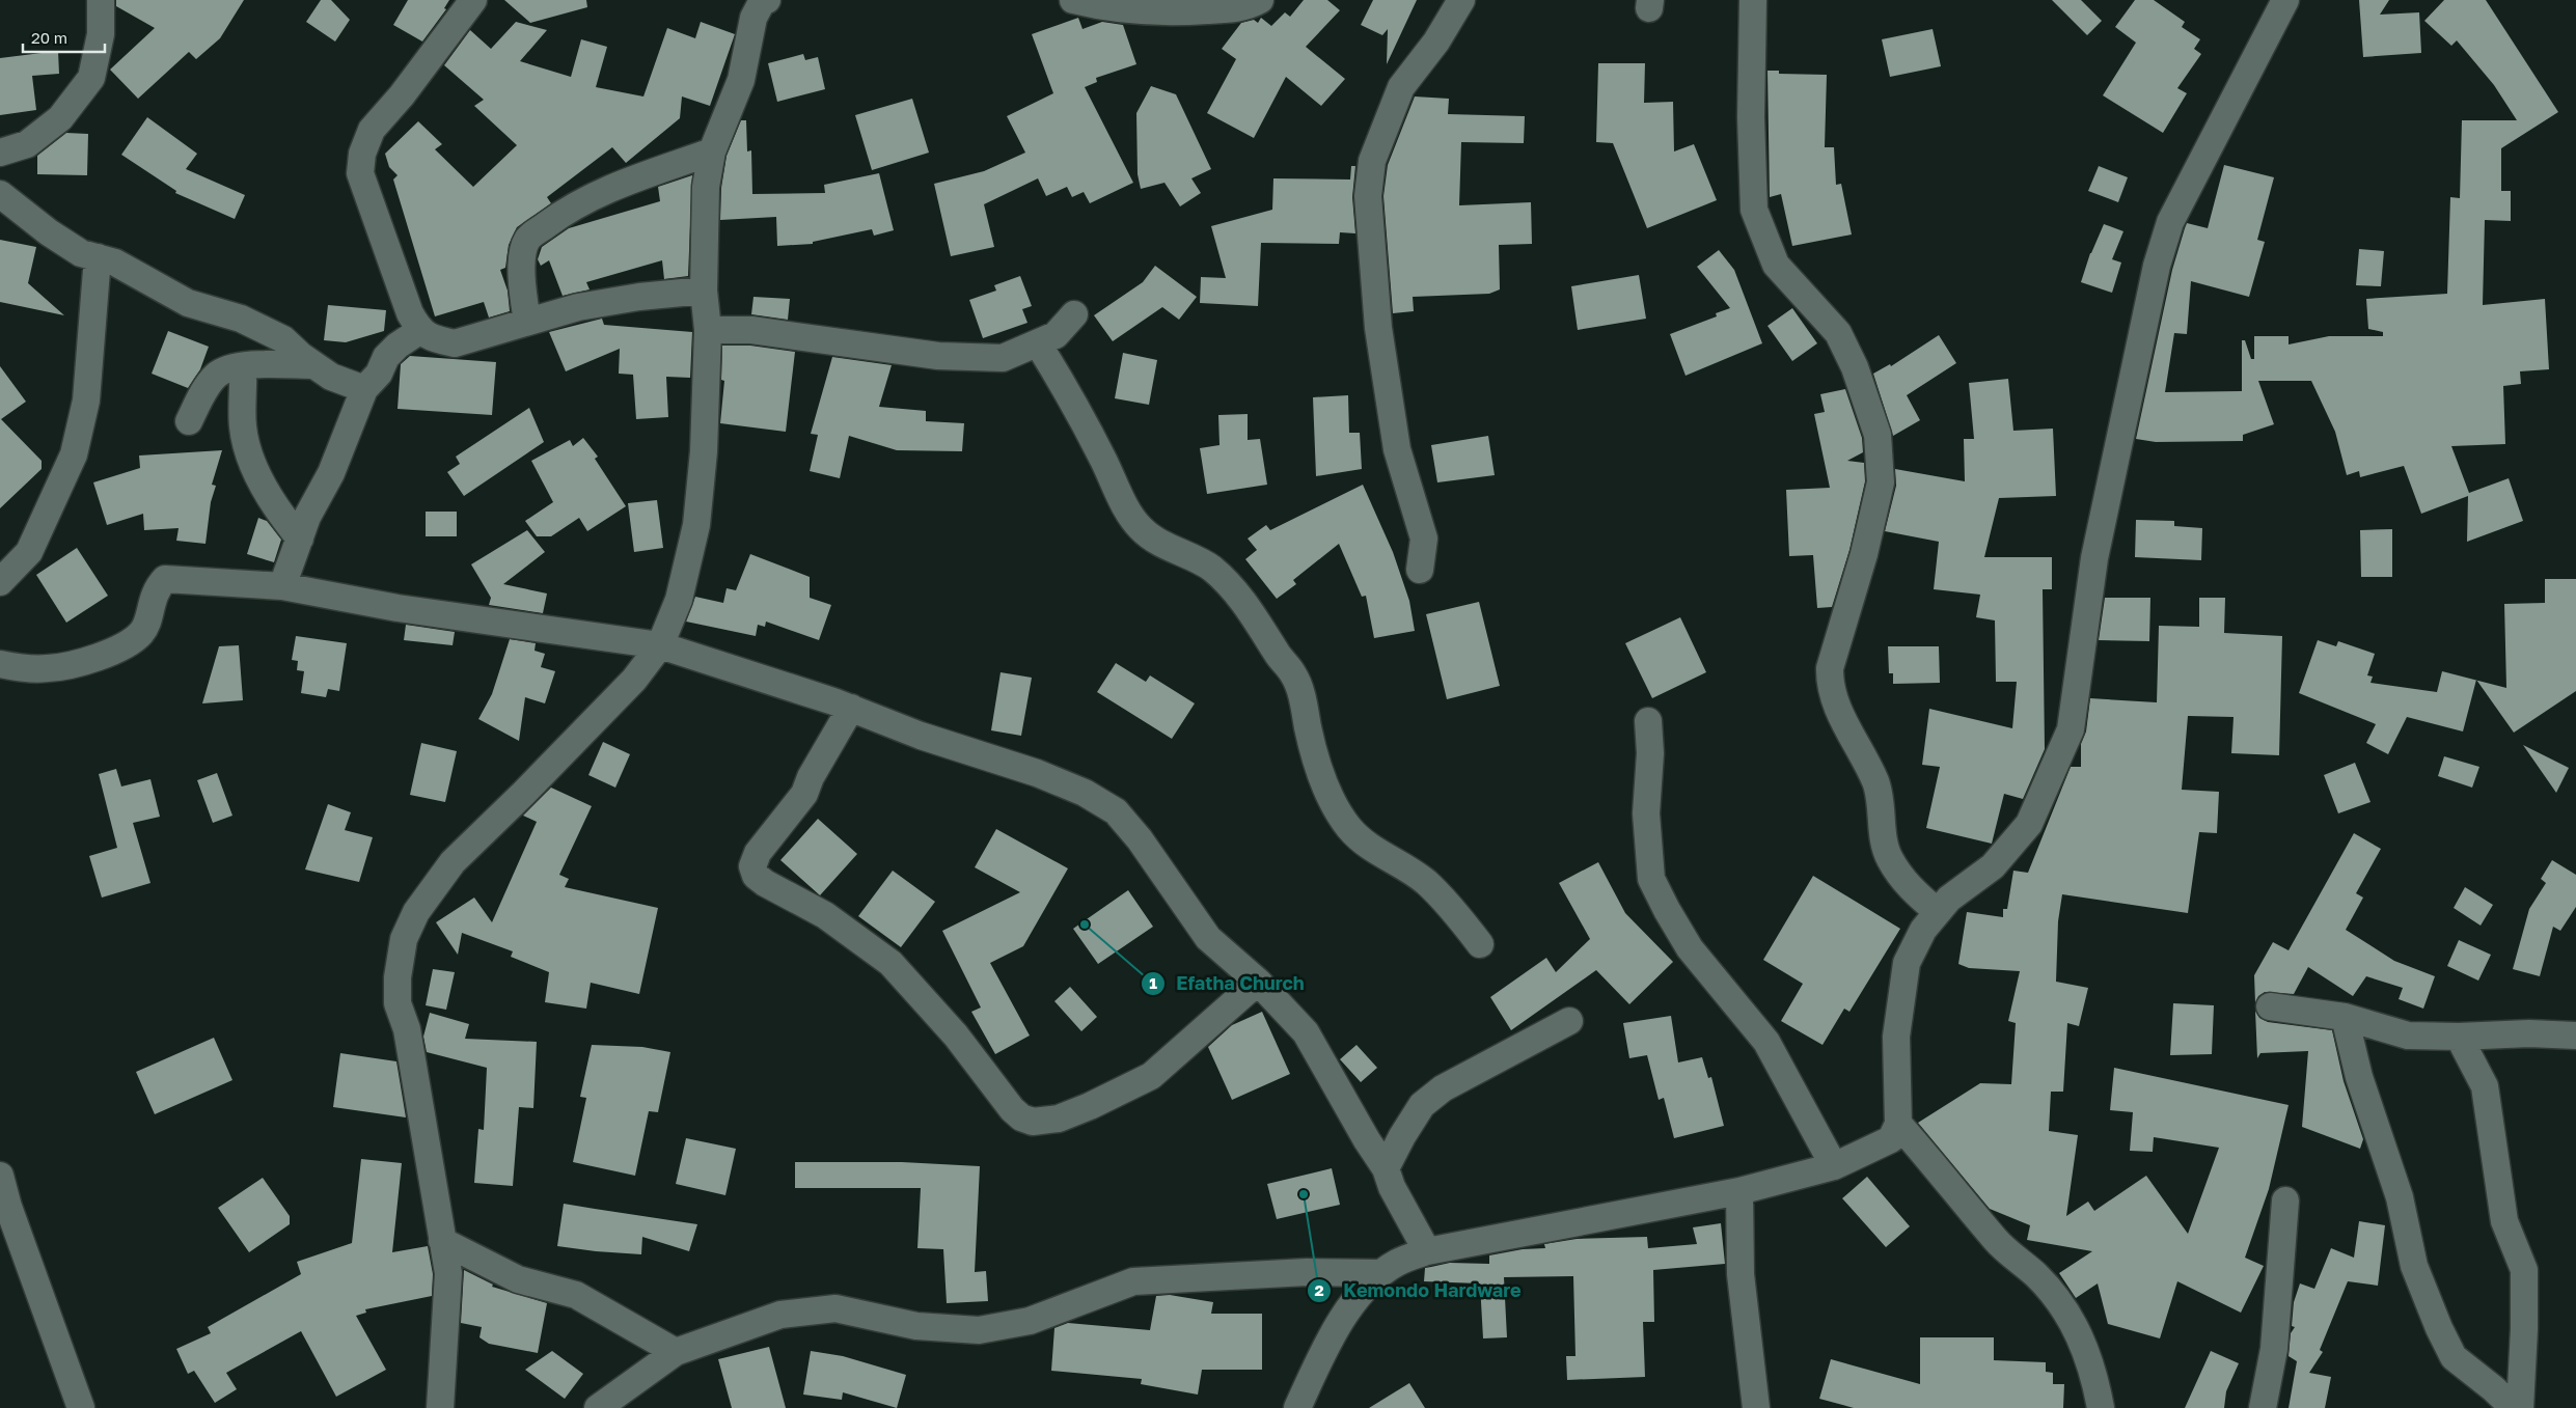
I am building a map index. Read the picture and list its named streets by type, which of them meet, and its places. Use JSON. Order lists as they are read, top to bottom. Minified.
{"places":["Efatha Church","Kemondo Hardware"],"scale_bar":"20 m"}
